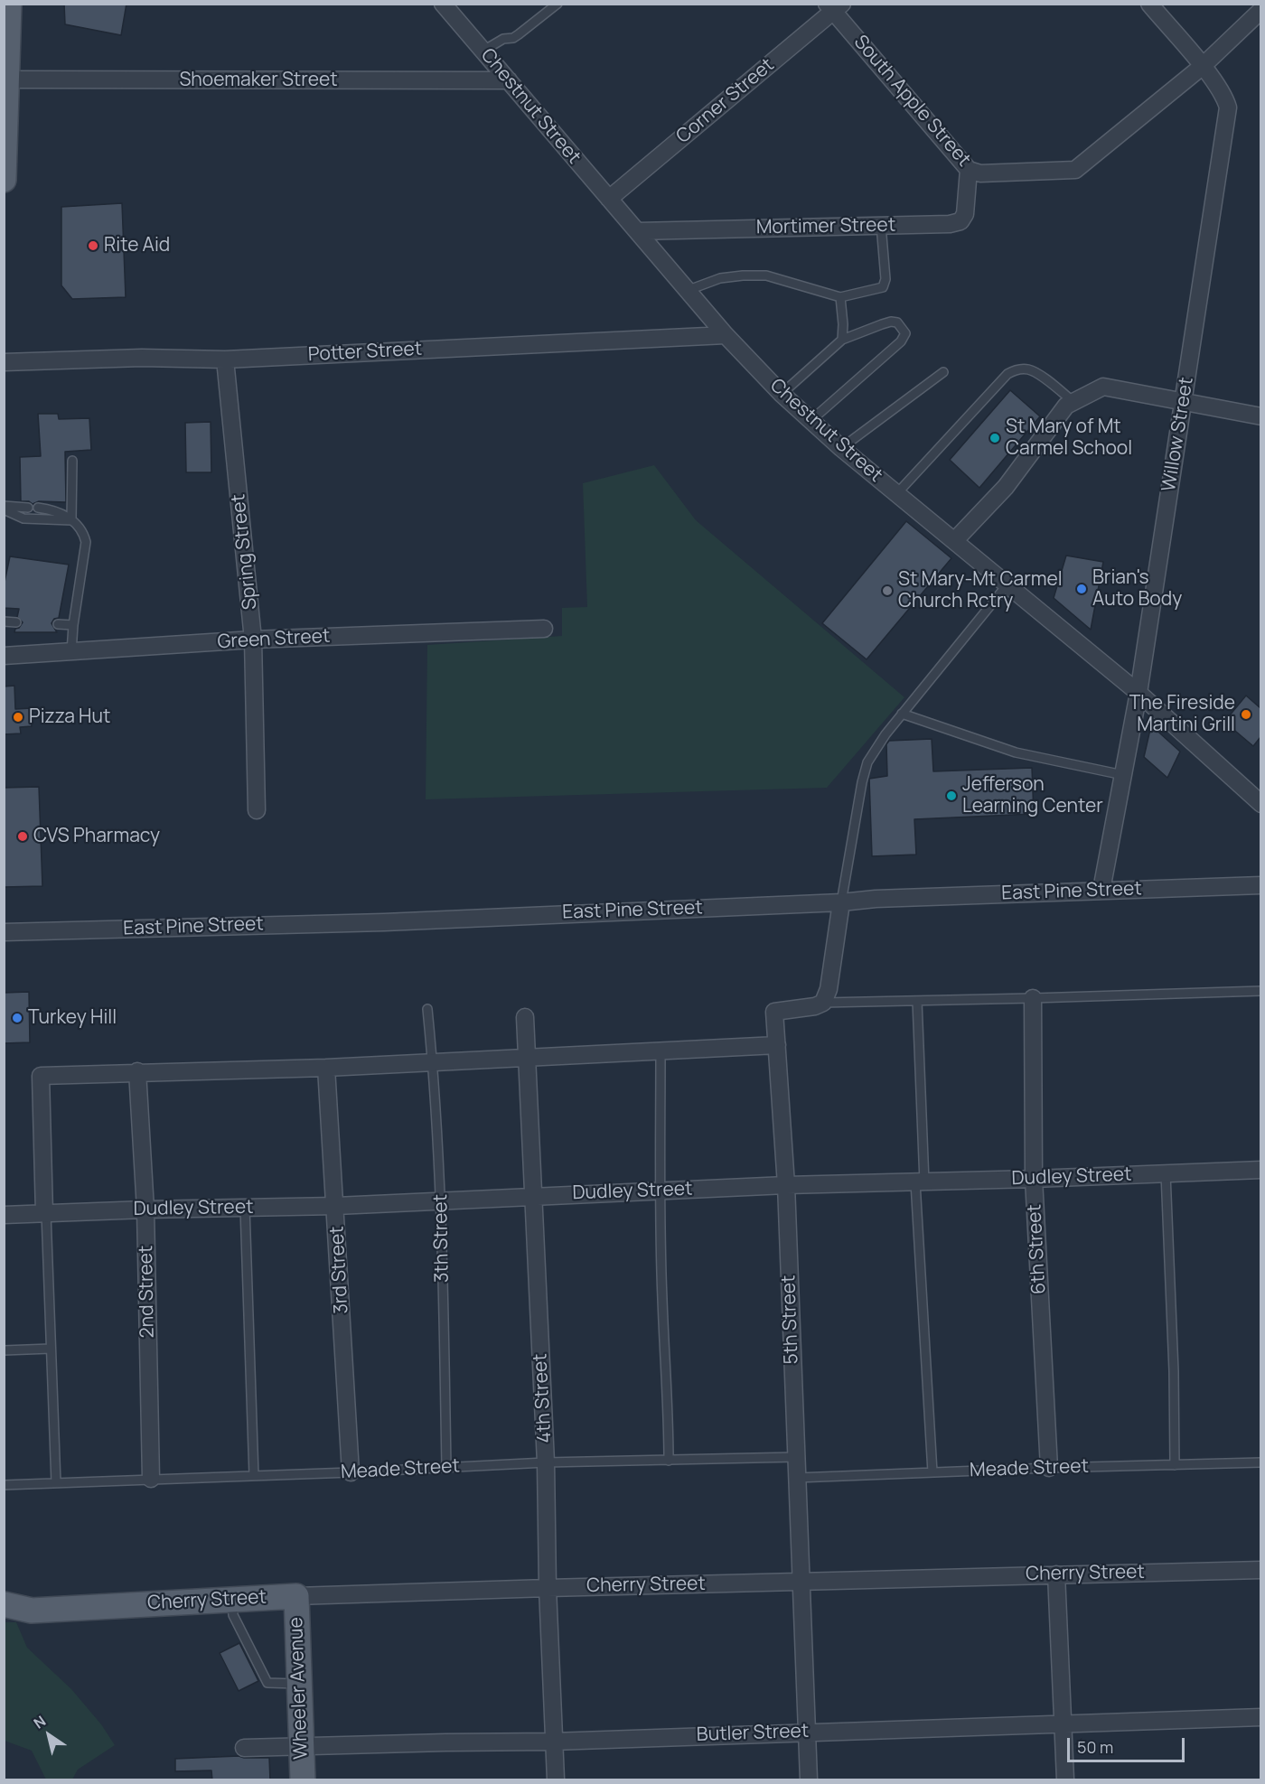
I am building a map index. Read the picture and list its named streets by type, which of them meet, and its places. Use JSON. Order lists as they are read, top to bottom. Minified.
{"streets":{"main road":["Cherry Street","Wheeler Avenue"],"street":["Shoemaker Street","Corner Street","South Apple Street","Chestnut Street","Mortimer Street","Potter Street","Willow Street","Spring Street","Green Street","East Pine Street","Dudley Street","6th Street","3rd Street","2nd Street","5th Street","4th Street","Butler Street"],"lane":["3th Street","Meade Street"]},"crossings":[["Shoemaker Street","Chestnut Street"],["Corner Street","South Apple Street"],["Corner Street","Chestnut Street"],["South Apple Street","Mortimer Street"],["South Apple Street","Willow Street"],["Chestnut Street","Mortimer Street"],["Chestnut Street","Potter Street"],["Chestnut Street","Willow Street"],["Potter Street","Spring Street"],["Willow Street","East Pine Street"],["Spring Street","Green Street"],["Dudley Street","3th Street"],["Dudley Street","6th Street"],["Dudley Street","3rd Street"],["Dudley Street","2nd Street"],["Dudley Street","5th Street"],["Dudley Street","4th Street"],["3th Street","Meade Street"],["6th Street","Meade Street"],["3rd Street","Meade Street"],["2nd Street","Meade Street"],["5th Street","Meade Street"],["5th Street","Cherry Street"],["5th Street","Butler Street"],["4th Street","Meade Street"],["4th Street","Cherry Street"],["4th Street","Butler Street"],["Cherry Street","Wheeler Avenue"],["Wheeler Avenue","Butler Street"]],"places":["Rite Aid","St Mary of Mt Carmel School","Brian's Auto Body","St Mary-Mt Carmel Church Rctry","The Fireside Martini Grill","Pizza Hut","Jefferson Learning Center","CVS Pharmacy","Turkey Hill"],"scale_bar":"50 m","north":"top left"}
